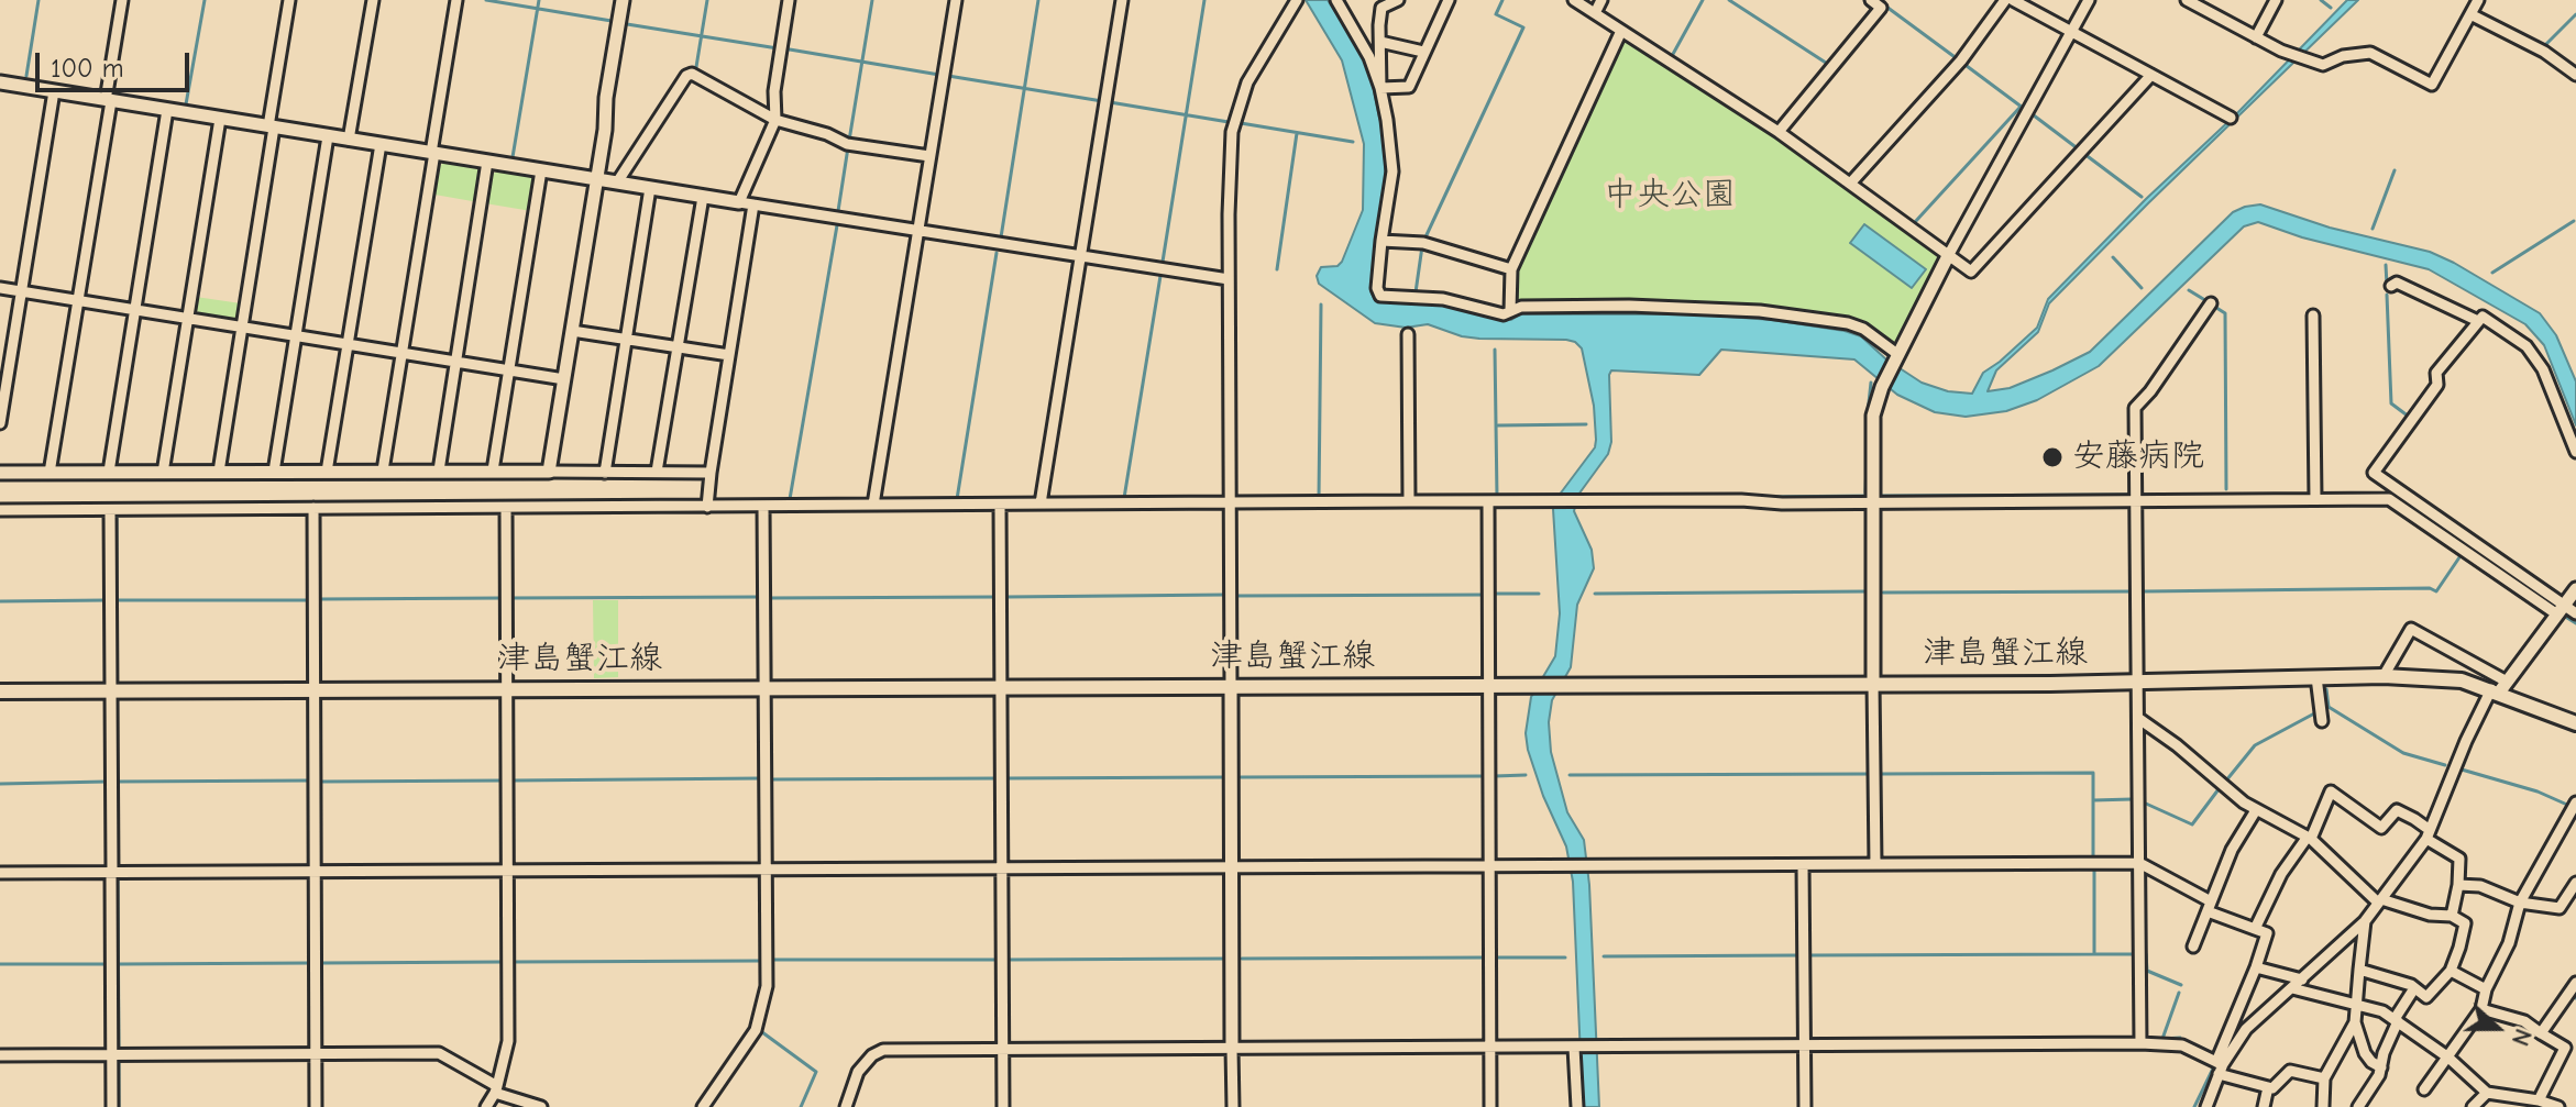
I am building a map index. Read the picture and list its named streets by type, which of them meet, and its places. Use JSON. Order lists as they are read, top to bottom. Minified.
{"streets":{"main road":["津島蟹江線"]},"parks":["中央公園"],"places":["安藤病院"],"scale_bar":"100 m","north":"right"}
